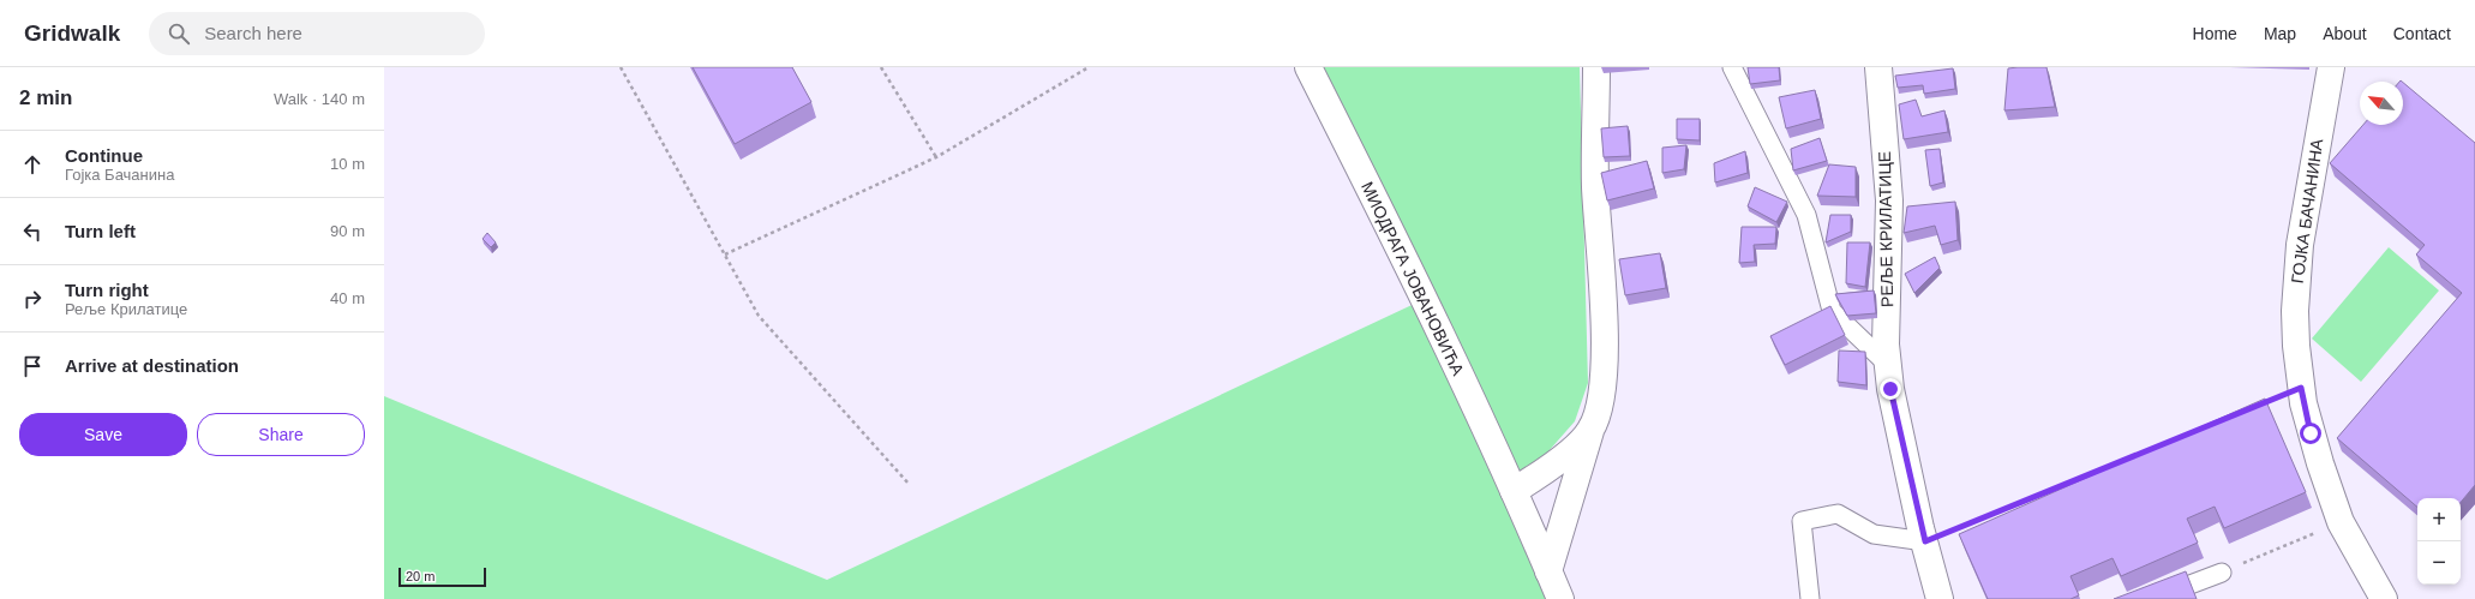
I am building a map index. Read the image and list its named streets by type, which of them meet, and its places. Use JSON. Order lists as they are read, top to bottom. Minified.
{"streets":{"street":["ГОЈКА БАЧАНИНА","РЕЉЕ КРИЛАТИЦЕ","МИОДРАГА ЈОВАНОВИЋА"]},"scale_bar":"20 m","north":"top left","page":{"header":"Gridwalk","search":"Search here","nav":["Home","Map","About","Contact"],"heading":["2 min","Walk · 140 m"],"list":[["Continue","Гојка Бачанина","10 m"],["Turn left","90 m"],["Turn right","Реље Крилатице","40 m"],"Arrive at destination"],"buttons":["Save","Share"],"map_buttons":["+","−"],"scale":"20 m"}}
